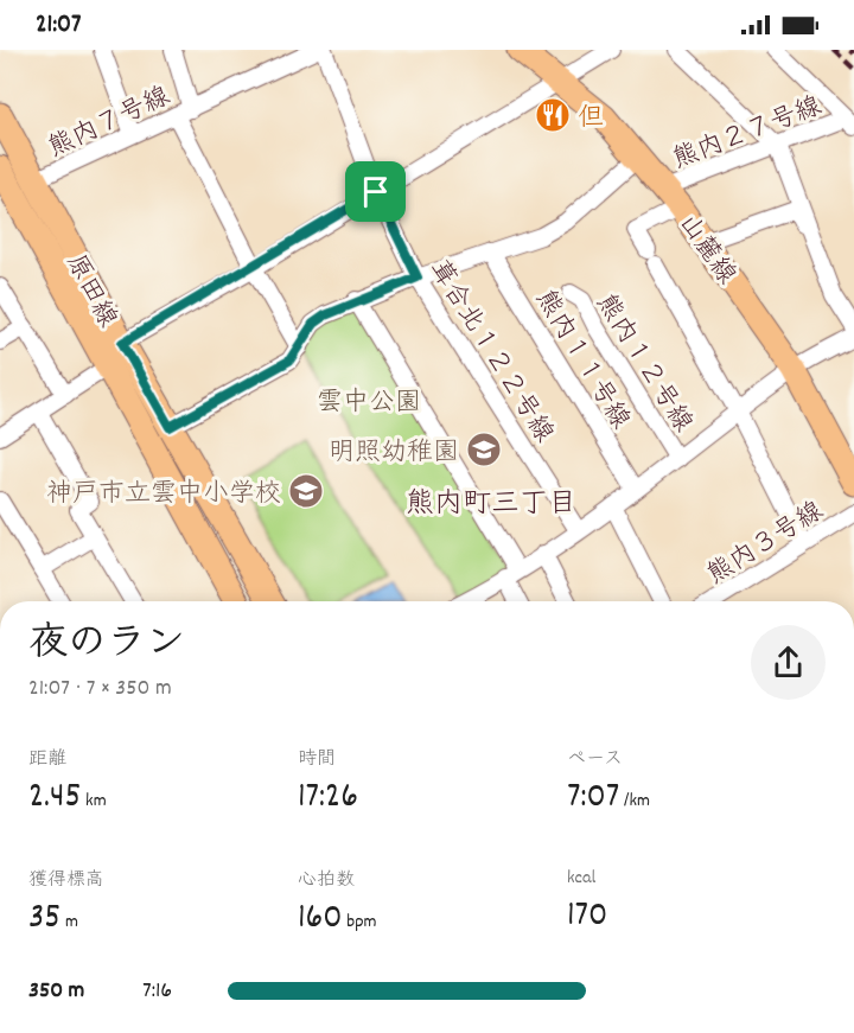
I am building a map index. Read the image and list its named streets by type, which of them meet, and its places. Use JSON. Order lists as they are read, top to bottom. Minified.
{"streets":{"main road":["山麓線","原田線"],"street":["熊内７号線","熊内２７号線","葺合北１２２号線","熊内１１号線","熊内１２号線","熊内３号線"]},"crossings":[["熊内７号線","原田線"],["熊内２７号線","山麓線"]],"districts":["熊内町三丁目"],"parks":["雲中公園"],"places":{"restaurant":["但"],"school or university":["明照幼稚園","神戸市立雲中小学校"]},"page":{"status":"21:07","heading":["夜のラン","21:07 · 7 × 350 m"],"stats":[["距離","2.45 km"],["時間","17:26"],["ペース","7:07 /km"],["獲得標高","35 m"],["心拍数","160 bpm"],["kcal","170"]],"list":[{"name":"350 m","note":"7:16"}]}}
